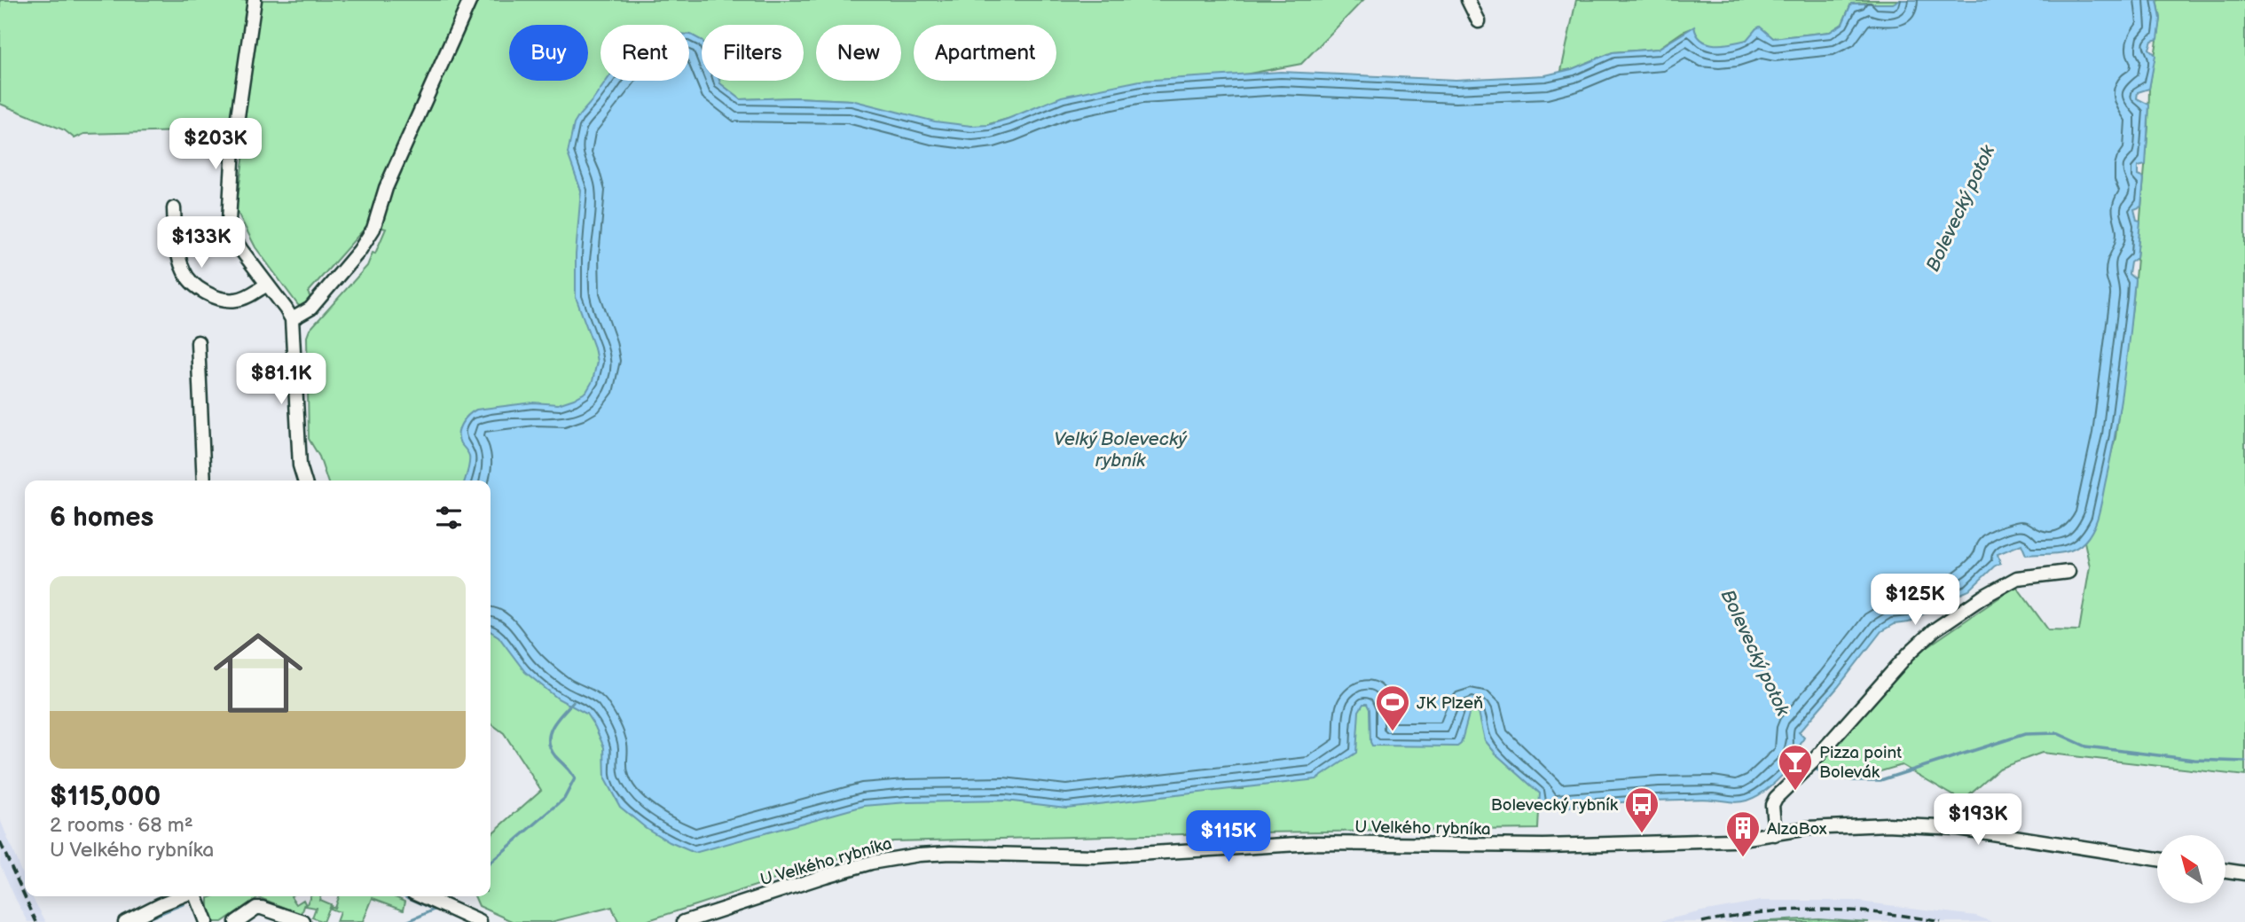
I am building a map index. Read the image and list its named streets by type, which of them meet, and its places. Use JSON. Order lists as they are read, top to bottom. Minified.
{"streets":{"street":["U Velkého rybníka"]},"water":["Bolevecký potok","Velký Bolevecký rybník"],"places":{"sports":["JK Plzeň"],"bar":["Pizza point Bolevák"],"bus stop":["Bolevecký rybník"],"building":["AlzaBox"]},"north":"top left","page":{"chip":["Buy","Rent","Filters","New","Apartment"],"price":["$203K","$133K","$81.1K","$125K","$193K","$115K"],"heading":"6 homes","list":[{"name":"$115,000","note":"2 rooms · 68 m² · U Velkého rybníka"}]}}
